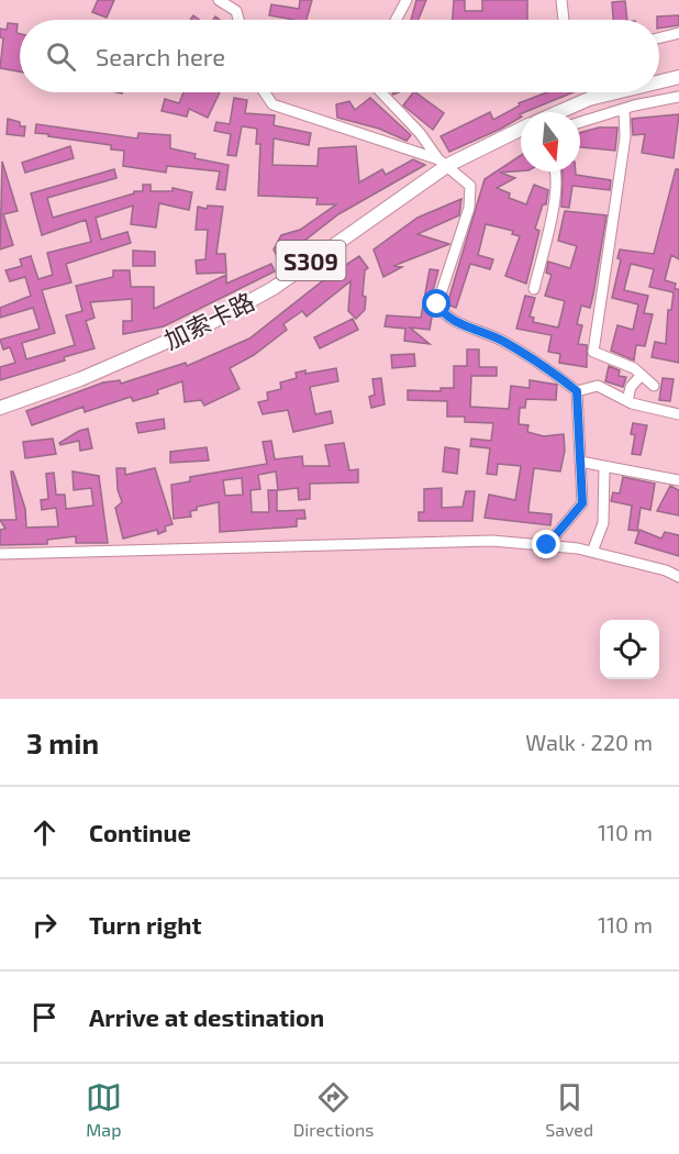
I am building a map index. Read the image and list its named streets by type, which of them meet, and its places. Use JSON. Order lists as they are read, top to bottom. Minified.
{"streets":{"main road":["S309","加索卡路"]},"north":"bottom","page":{"search":"Search here","heading":["3 min","Walk · 220 m"],"list":[["Continue","110 m"],["Turn right","110 m"],"Arrive at destination"],"nav":["Map","Directions","Saved"]}}
